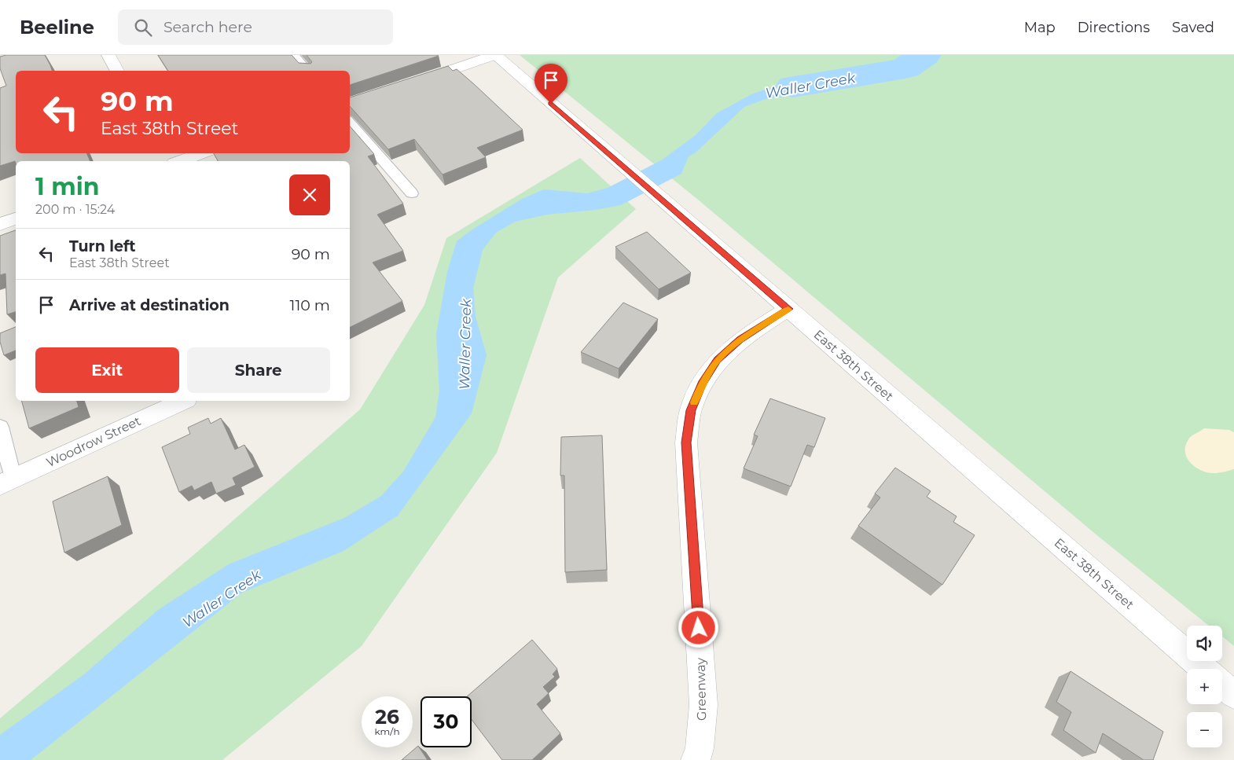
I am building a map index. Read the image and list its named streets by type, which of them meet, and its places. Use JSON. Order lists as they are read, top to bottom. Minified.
{"streets":{"street":["East 38th Street","Woodrow Street","Greenway"]},"crossings":[["East 38th Street","Greenway"]],"water":["Waller Creek"],"page":{"header":"Beeline","search":"Search here","nav":["Map","Directions","Saved"],"turn":["90 m","East 38th Street"],"heading":["1 min","200 m · 15:24"],"list":[{"name":"Turn left","note":"East 38th Street","value":"90 m"},{"name":"Arrive at destination","value":"110 m"}],"buttons":["Exit","Share"],"map_buttons":["+","−"],"speed":"26 km/h","limit":"30"}}
